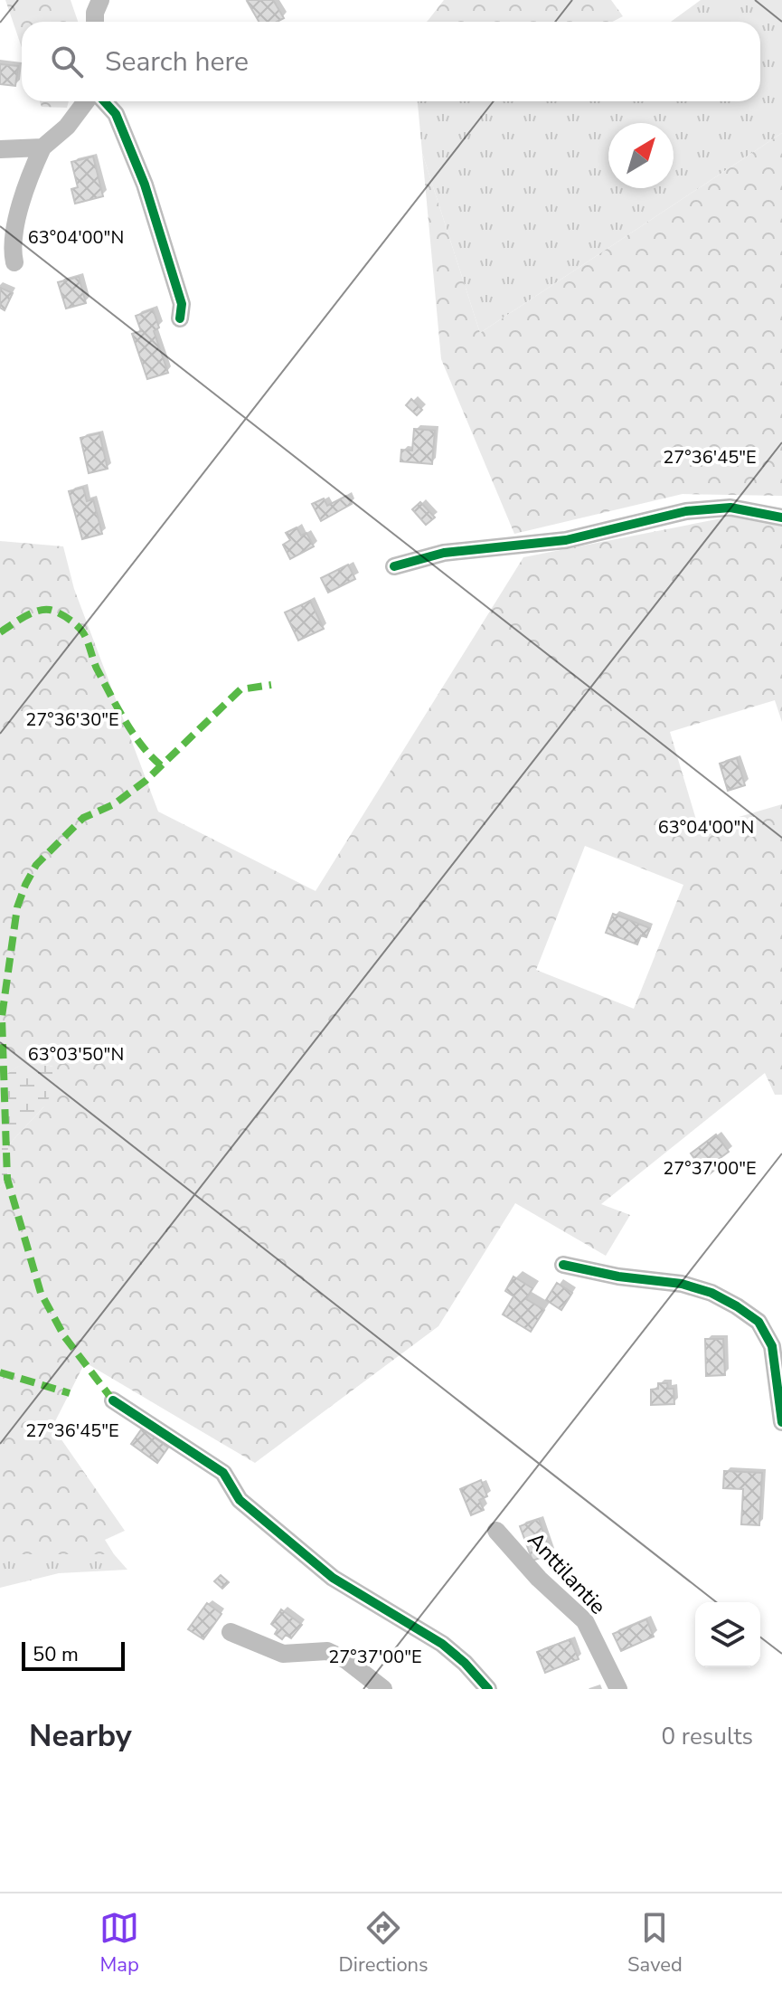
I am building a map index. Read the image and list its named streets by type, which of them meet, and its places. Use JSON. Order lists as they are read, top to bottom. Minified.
{"streets":{"street":["Anttilantie"]},"scale_bar":"50 m","north":"top right","page":{"search":"Search here","scale":"50 m","heading":["Nearby","0 results"],"nav":["Map","Directions","Saved"]},"coordinates":["63°04'00\"N","27°36'45\"E","27°36'30\"E","63°03'50\"N","27°37'00\"E"]}
